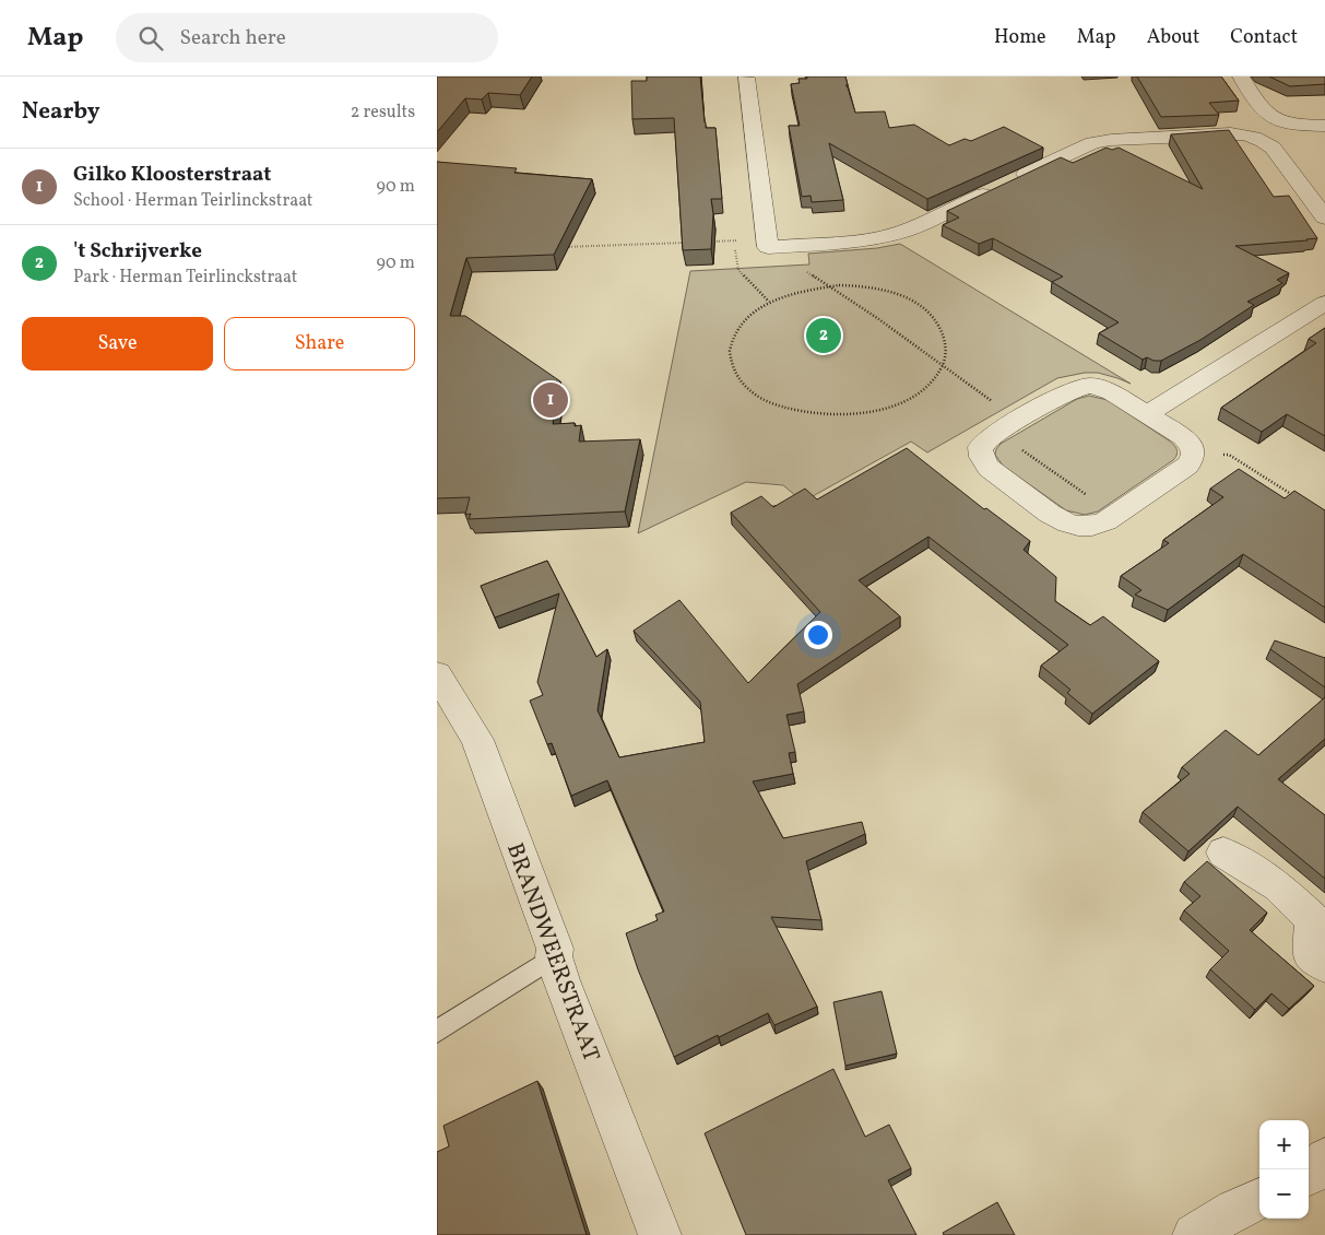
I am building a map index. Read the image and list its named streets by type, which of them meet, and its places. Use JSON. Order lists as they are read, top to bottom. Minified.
{"streets":{"street":["BRANDWEERSTRAAT"]},"page":{"header":"Map","search":"Search here","nav":["Home","Map","About","Contact"],"heading":["Nearby","2 results"],"list":[{"mark":"1","name":"Gilko Kloosterstraat","note":"School · Herman Teirlinckstraat","value":"90 m"},{"mark":"2","name":"'t Schrijverke","note":"Park · Herman Teirlinckstraat","value":"90 m"}],"buttons":["Save","Share"],"pins":["2","1"],"map_buttons":["+","−"]}}
